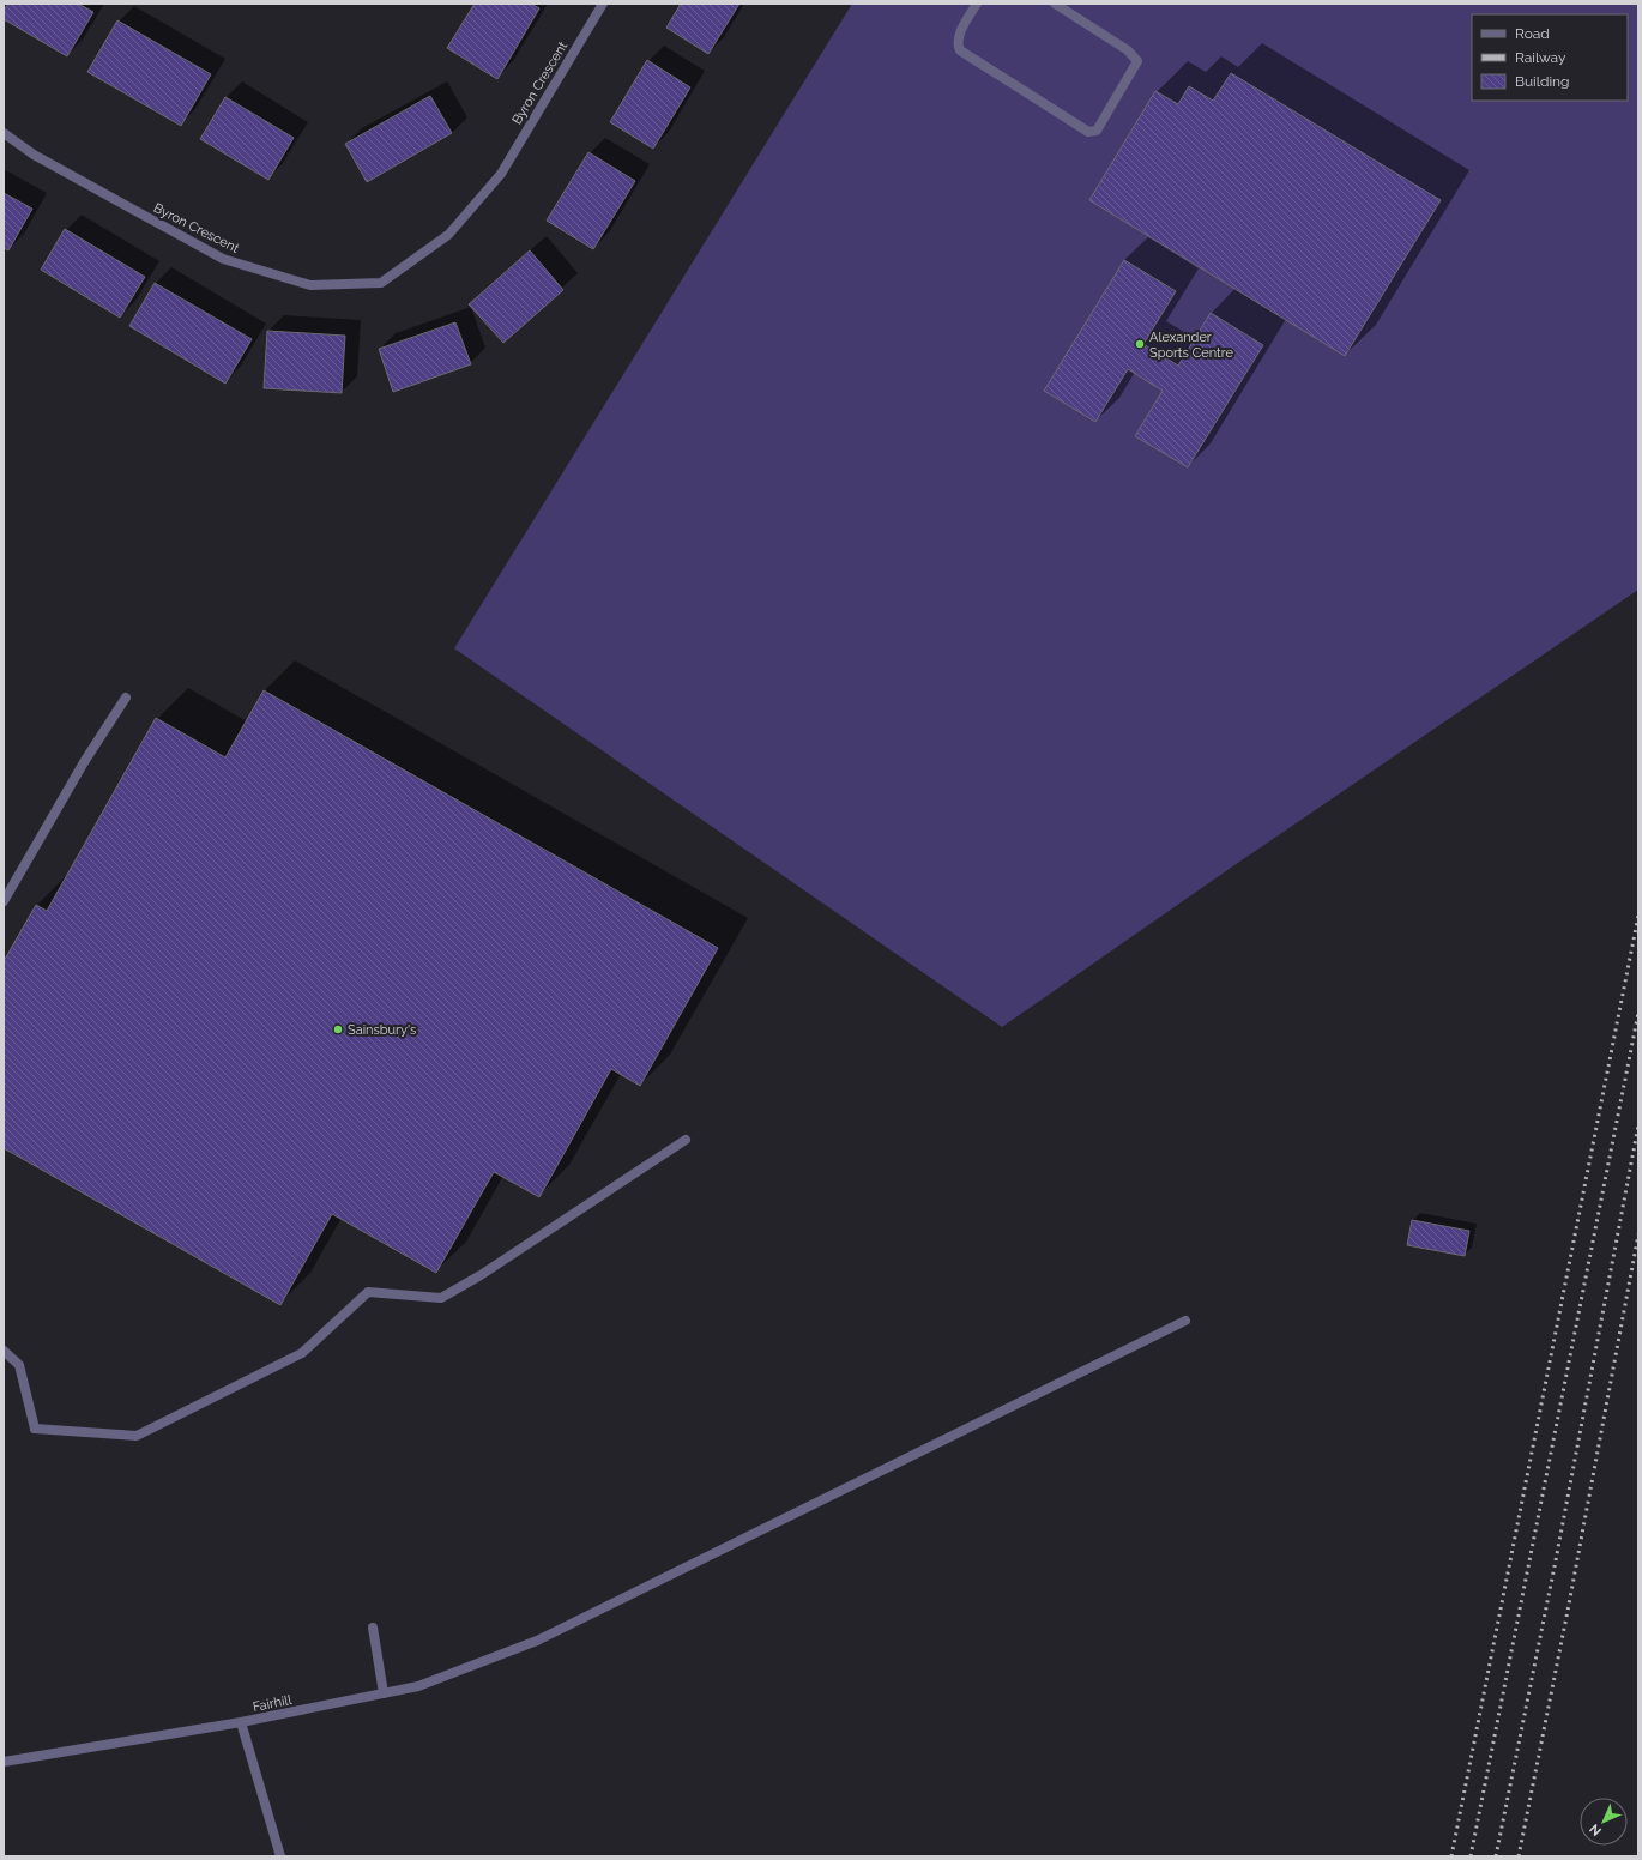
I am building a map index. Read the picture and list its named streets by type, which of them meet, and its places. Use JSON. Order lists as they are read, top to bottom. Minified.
{"streets":{"street":["Byron Crescent","Fairhill"]},"places":["Alexander Sports Centre","Sainsbury's"],"legend":["Road","Railway","Building"],"north":"bottom left"}
